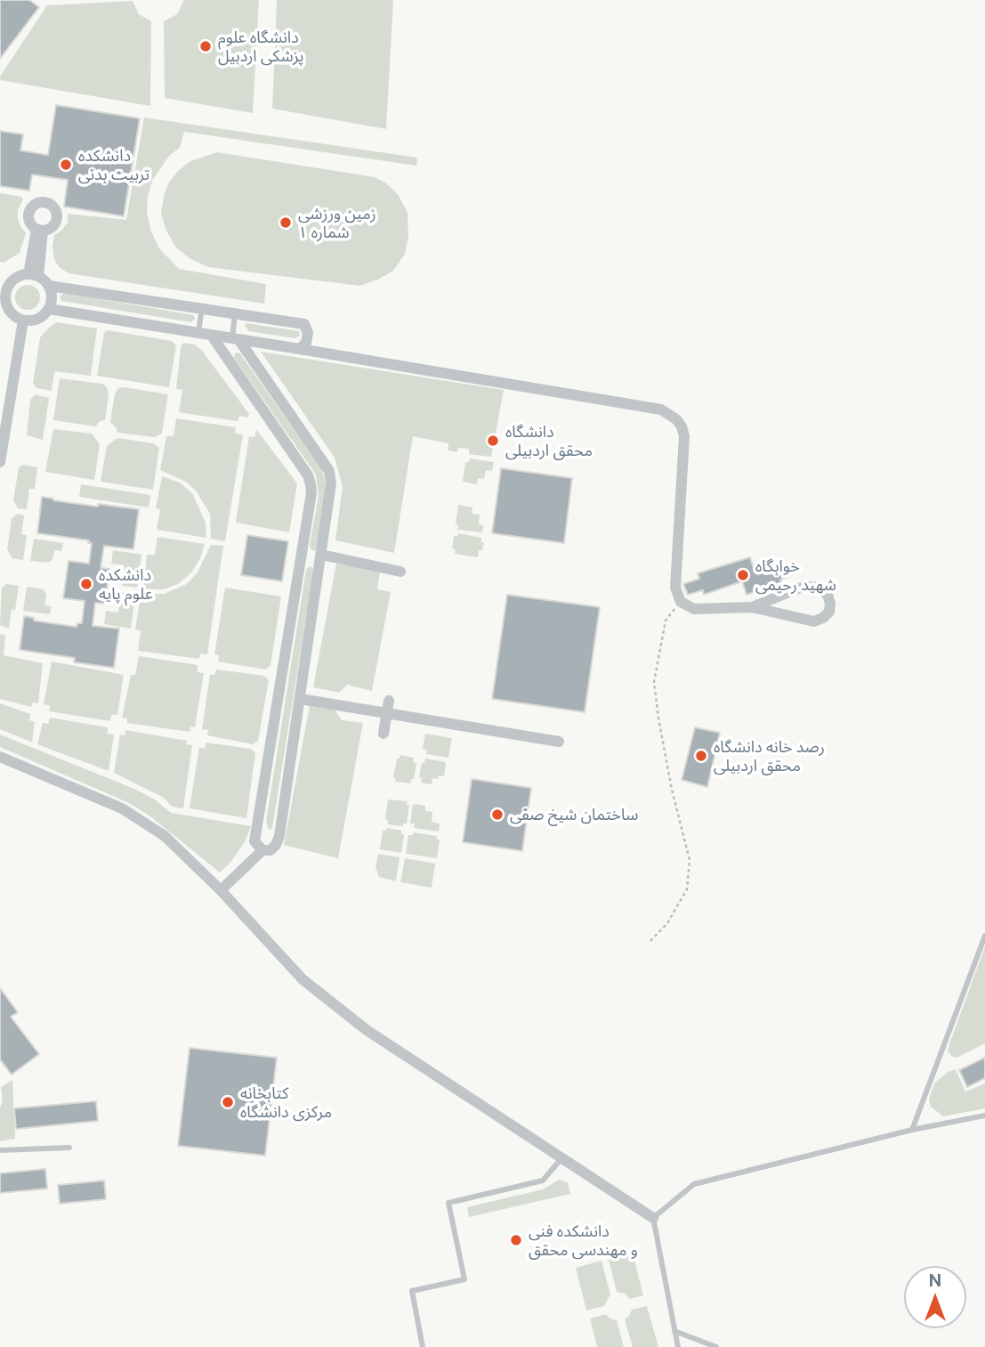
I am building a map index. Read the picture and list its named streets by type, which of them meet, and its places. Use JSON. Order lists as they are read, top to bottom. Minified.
{"places":["دانشگاه علوم پزشکی اردبیل","دانشکده تربیت بدنی","زمین ورزشی شماره ۱","دانشگاه محقق اردبیلی","خوابگاه شهید رحیمی","دانشکده علوم پایه","رصد خانه دانشگاه محقق اردبیلی","ساختمان شیخ صفی","کتابخانه مرکزی دانشگاه","دانشکده فنی و مهندسی محقق"],"north":"top"}
